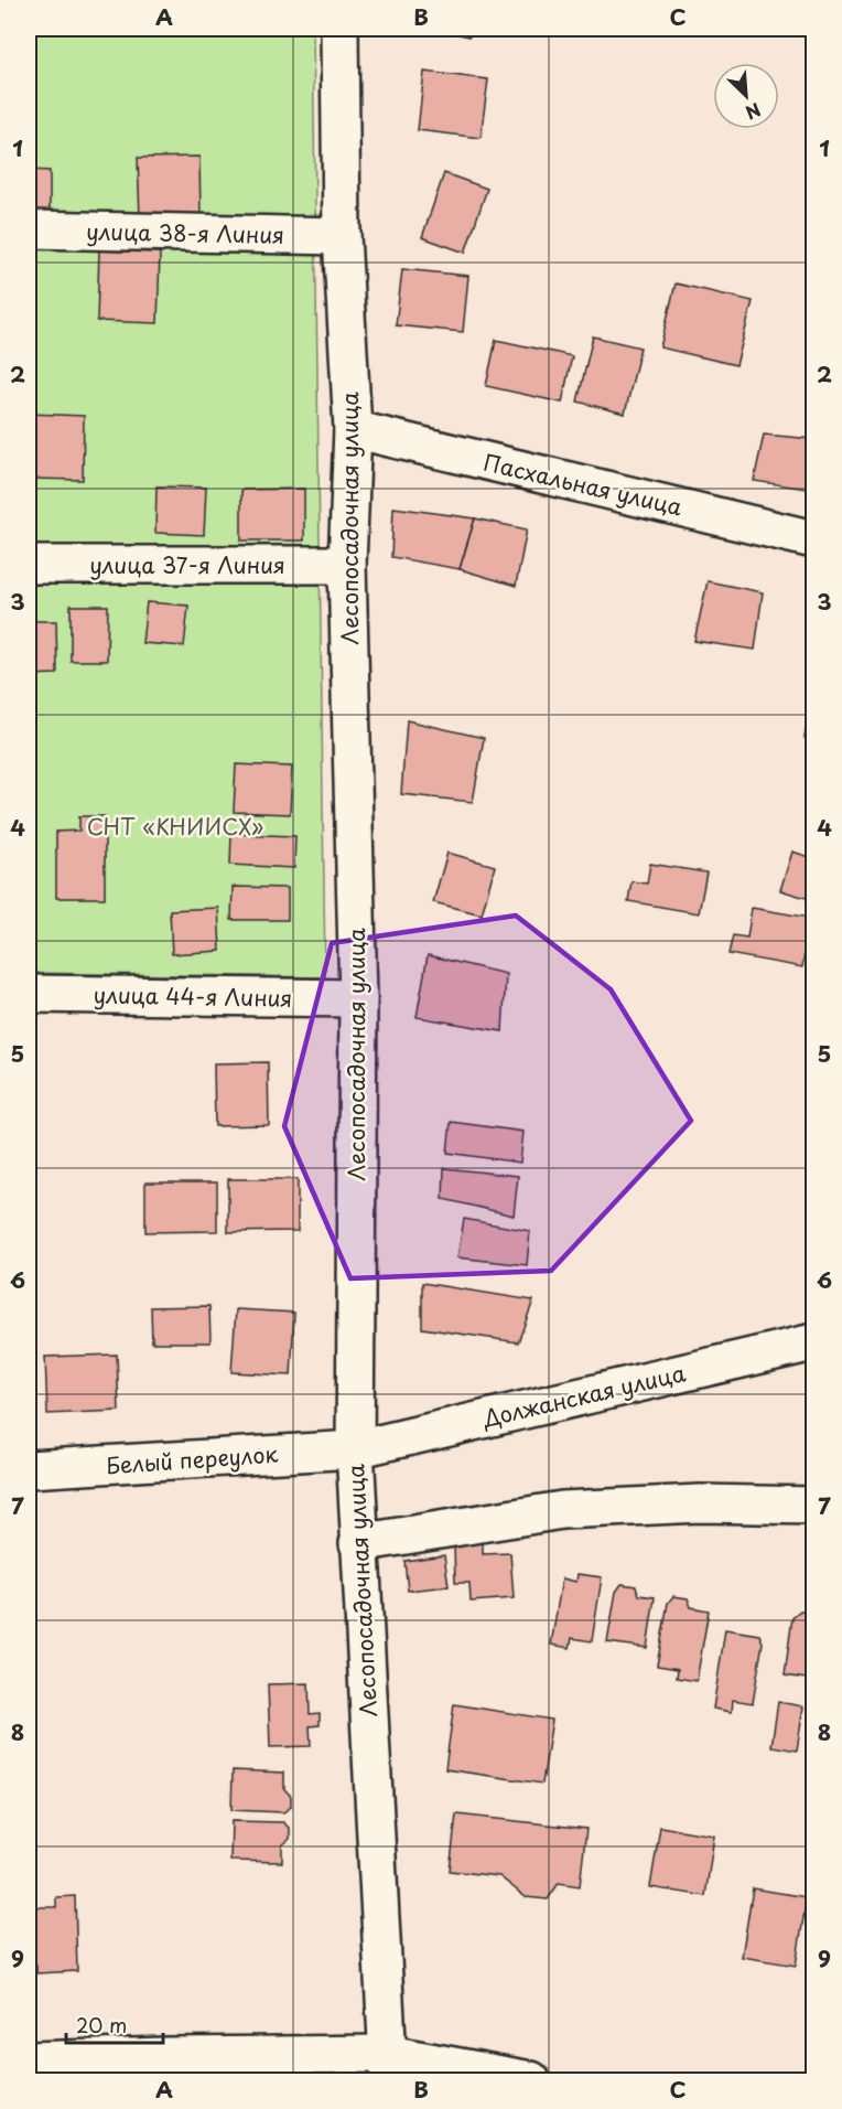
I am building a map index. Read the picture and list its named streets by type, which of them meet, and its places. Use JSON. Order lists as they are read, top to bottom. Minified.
{"streets":{"street":["улица 38-я Линия","Пасхальная улица","Лесопосадочная улица","улица 37-я Линия","улица 44-я Линия","Должанская улица","Белый переулок"]},"crossings":[["улица 38-я Линия","Лесопосадочная улица"],["Пасхальная улица","Лесопосадочная улица"],["Лесопосадочная улица","улица 37-я Линия"],["Лесопосадочная улица","улица 44-я Линия"],["Лесопосадочная улица","Должанская улица"],["Лесопосадочная улица","Белый переулок"],["Должанская улица","Белый переулок"]],"parks":["СНТ «КНИИСХ»"],"scale_bar":"20 m","north":"bottom right","grid":{"columns":["A","B","C"],"rows":["1","2","3","4","5","6","7","8","9"]}}
